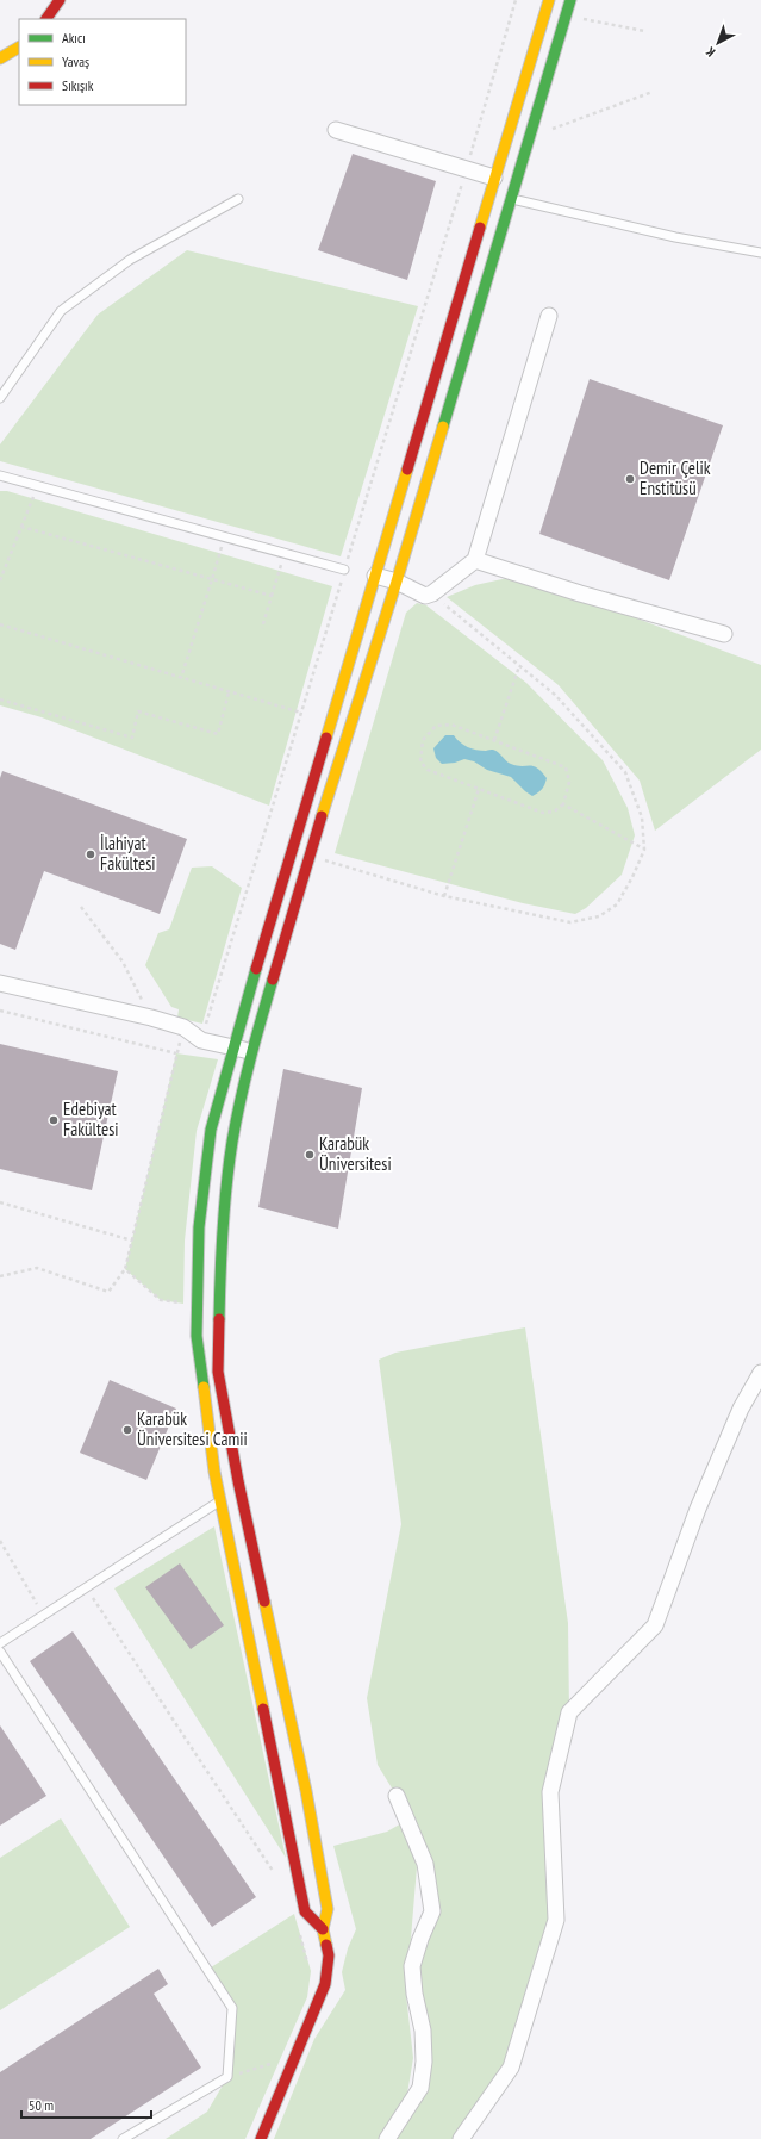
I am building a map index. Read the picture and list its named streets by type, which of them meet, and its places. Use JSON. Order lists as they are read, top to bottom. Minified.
{"places":["Demir Çelik Enstitüsü","İlahiyat Fakültesi","Edebiyat Fakültesi","Karabük Üniversitesi","Karabük Üniversitesi Camii"],"legend":["Akıcı","Yavaş","Sıkışık"],"scale_bar":"50 m","north":"bottom left"}
